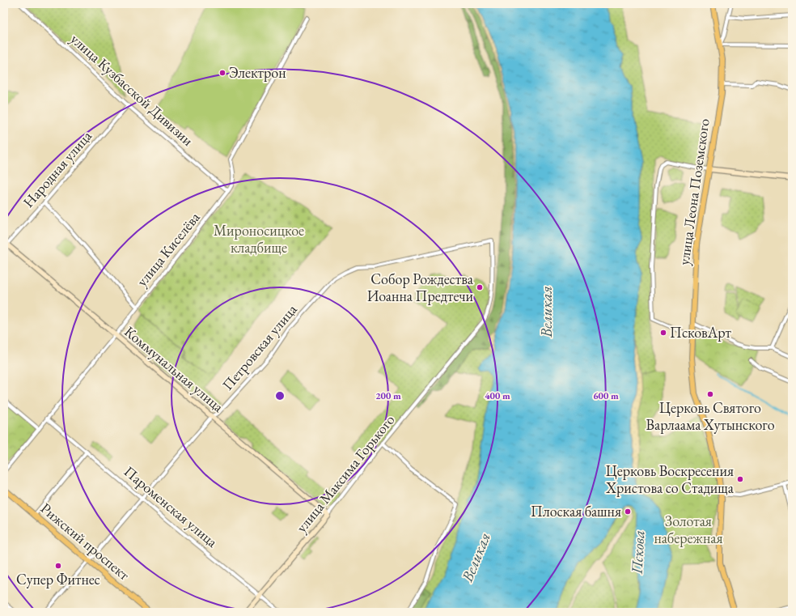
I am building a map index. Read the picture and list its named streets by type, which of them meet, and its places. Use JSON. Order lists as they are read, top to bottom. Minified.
{"streets":{"main road":["улица Леона Поземского","Коммунальная улица","улица Максима Горького","Рижский проспект"],"street":["улица Кузбасской Дивизии","Народная улица","улица Киселёва","Петровская улица","Пароменская улица"]},"crossings":[["улица Кузбасской Дивизии","Народная улица"],["улица Кузбасской Дивизии","улица Киселёва"],["Народная улица","Коммунальная улица"],["улица Киселёва","Коммунальная улица"],["улица Киселёва","Пароменская улица"],["Петровская улица","Коммунальная улица"],["Петровская улица","улица Максима Горького"],["Петровская улица","Пароменская улица"],["Петровская улица","Рижский проспект"],["Коммунальная улица","улица Максима Горького"],["улица Максима Горького","Пароменская улица"]],"water":["Великая","Пскова"],"parks":["Мироносицкое кладбище","Золотая набережная"],"places":["Электрон","Собор Рождества Иоанна Предтечи","ПсковАрт","Церковь Святого Варлаама Хутынского","Церковь Воскресения Христова со Стадища","Плоская башня","Супер Фитнес"],"rings":["200 m","400 m","600 m"]}
